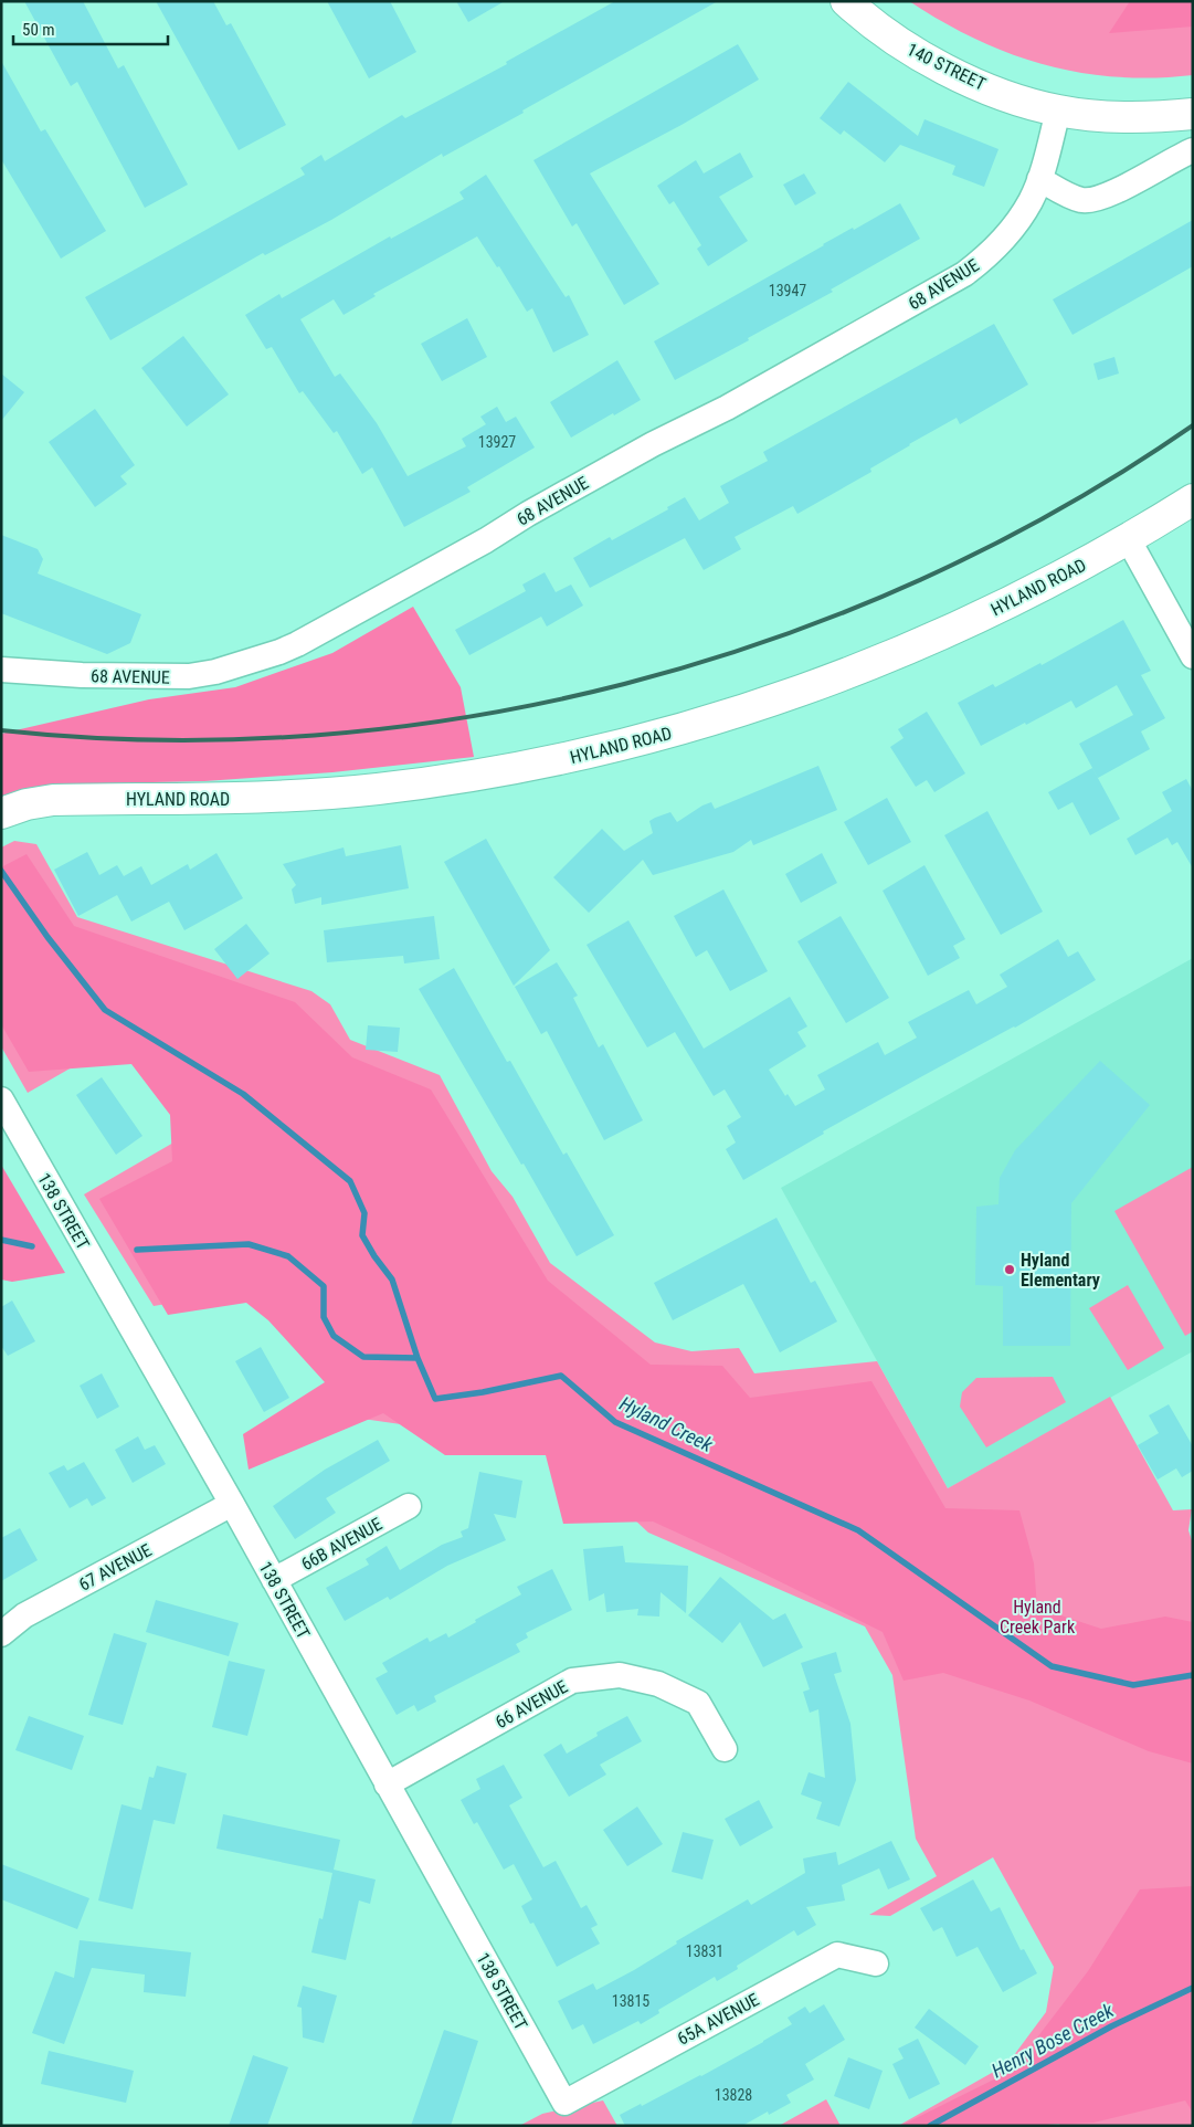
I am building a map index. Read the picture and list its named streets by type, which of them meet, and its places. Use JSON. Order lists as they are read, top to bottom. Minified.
{"streets":{"street":["140 STREET","68 AVENUE","HYLAND ROAD","138 STREET","66B AVENUE","67 AVENUE","66 AVENUE","65A AVENUE"]},"crossings":[["140 STREET","68 AVENUE"],["138 STREET","66B AVENUE"],["138 STREET","67 AVENUE"],["138 STREET","66 AVENUE"],["138 STREET","65A AVENUE"]],"water":["Hyland Creek","Henry Bose Creek"],"parks":["Hyland Creek Park"],"places":["Hyland Elementary"],"house_numbers":["13947","13927","13831","13815","13828"],"scale_bar":"50 m"}
